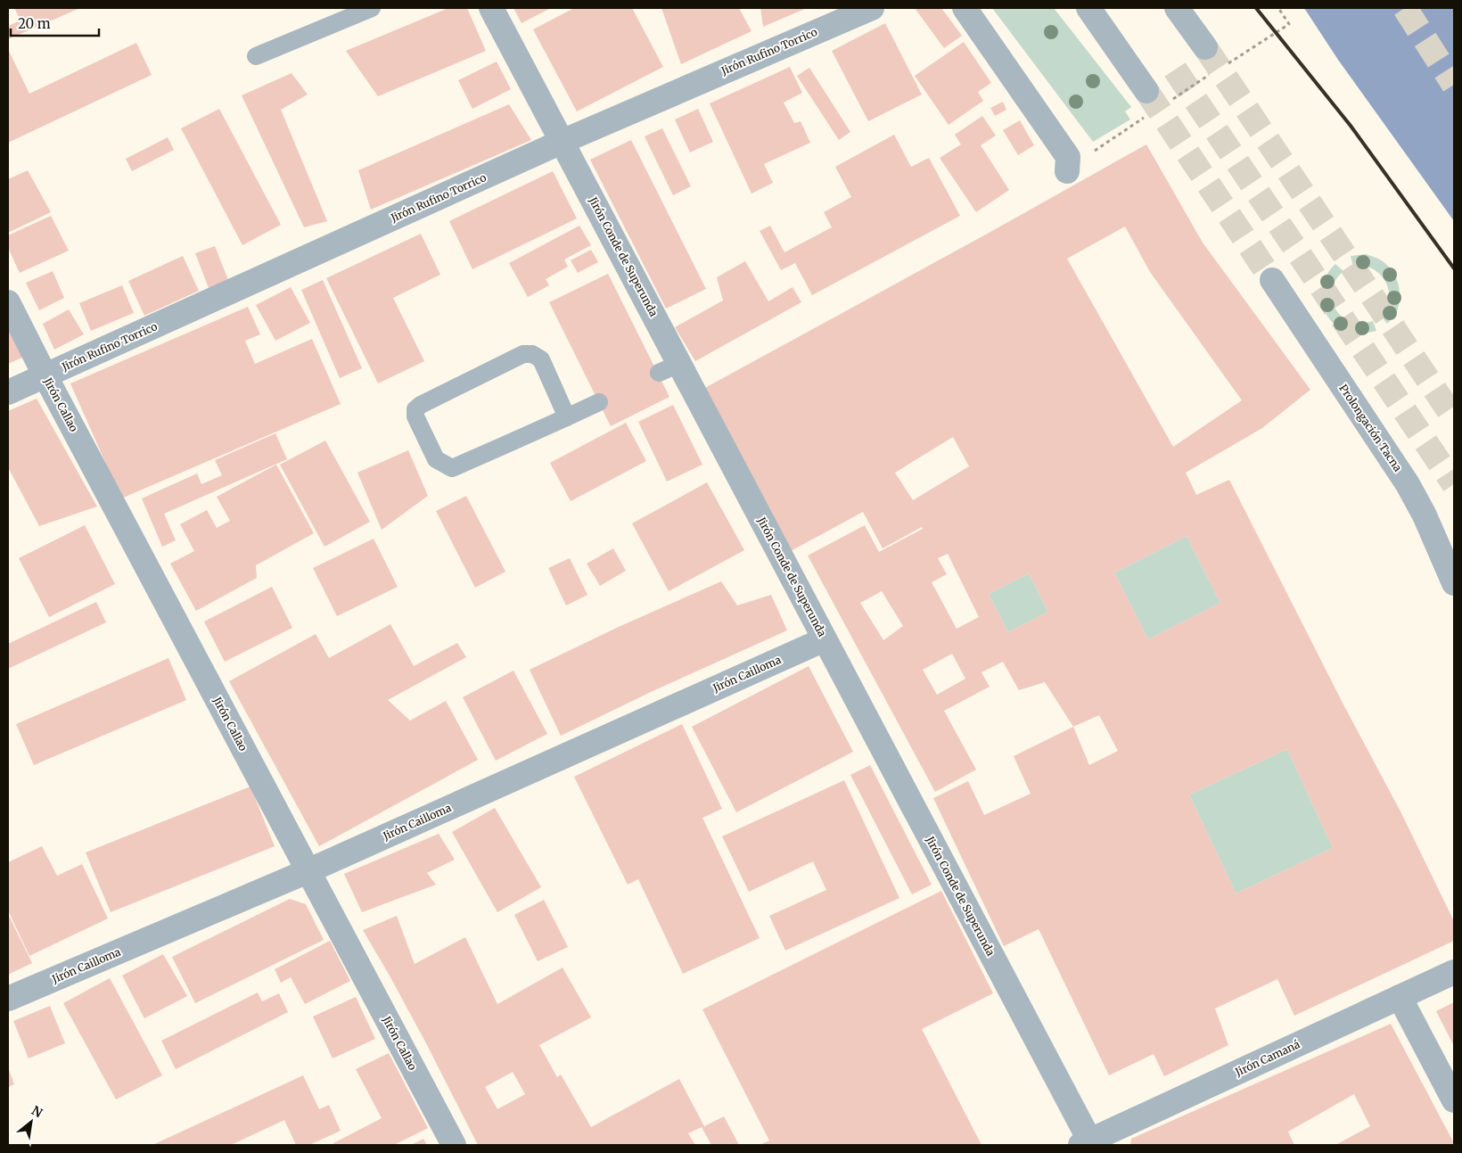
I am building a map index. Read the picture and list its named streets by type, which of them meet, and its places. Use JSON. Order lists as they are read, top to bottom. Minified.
{"streets":{"street":["Jirón Rufino Torrico","Jirón Conde de Superunda","Jirón Callao","Prolongación Tacna","Jirón Cailloma","Jirón Camaná"]},"crossings":[["Jirón Rufino Torrico","Jirón Conde de Superunda"],["Jirón Rufino Torrico","Jirón Callao"],["Jirón Conde de Superunda","Jirón Cailloma"],["Jirón Conde de Superunda","Jirón Camaná"],["Jirón Callao","Jirón Cailloma"]],"scale_bar":"20 m","north":"top right"}
